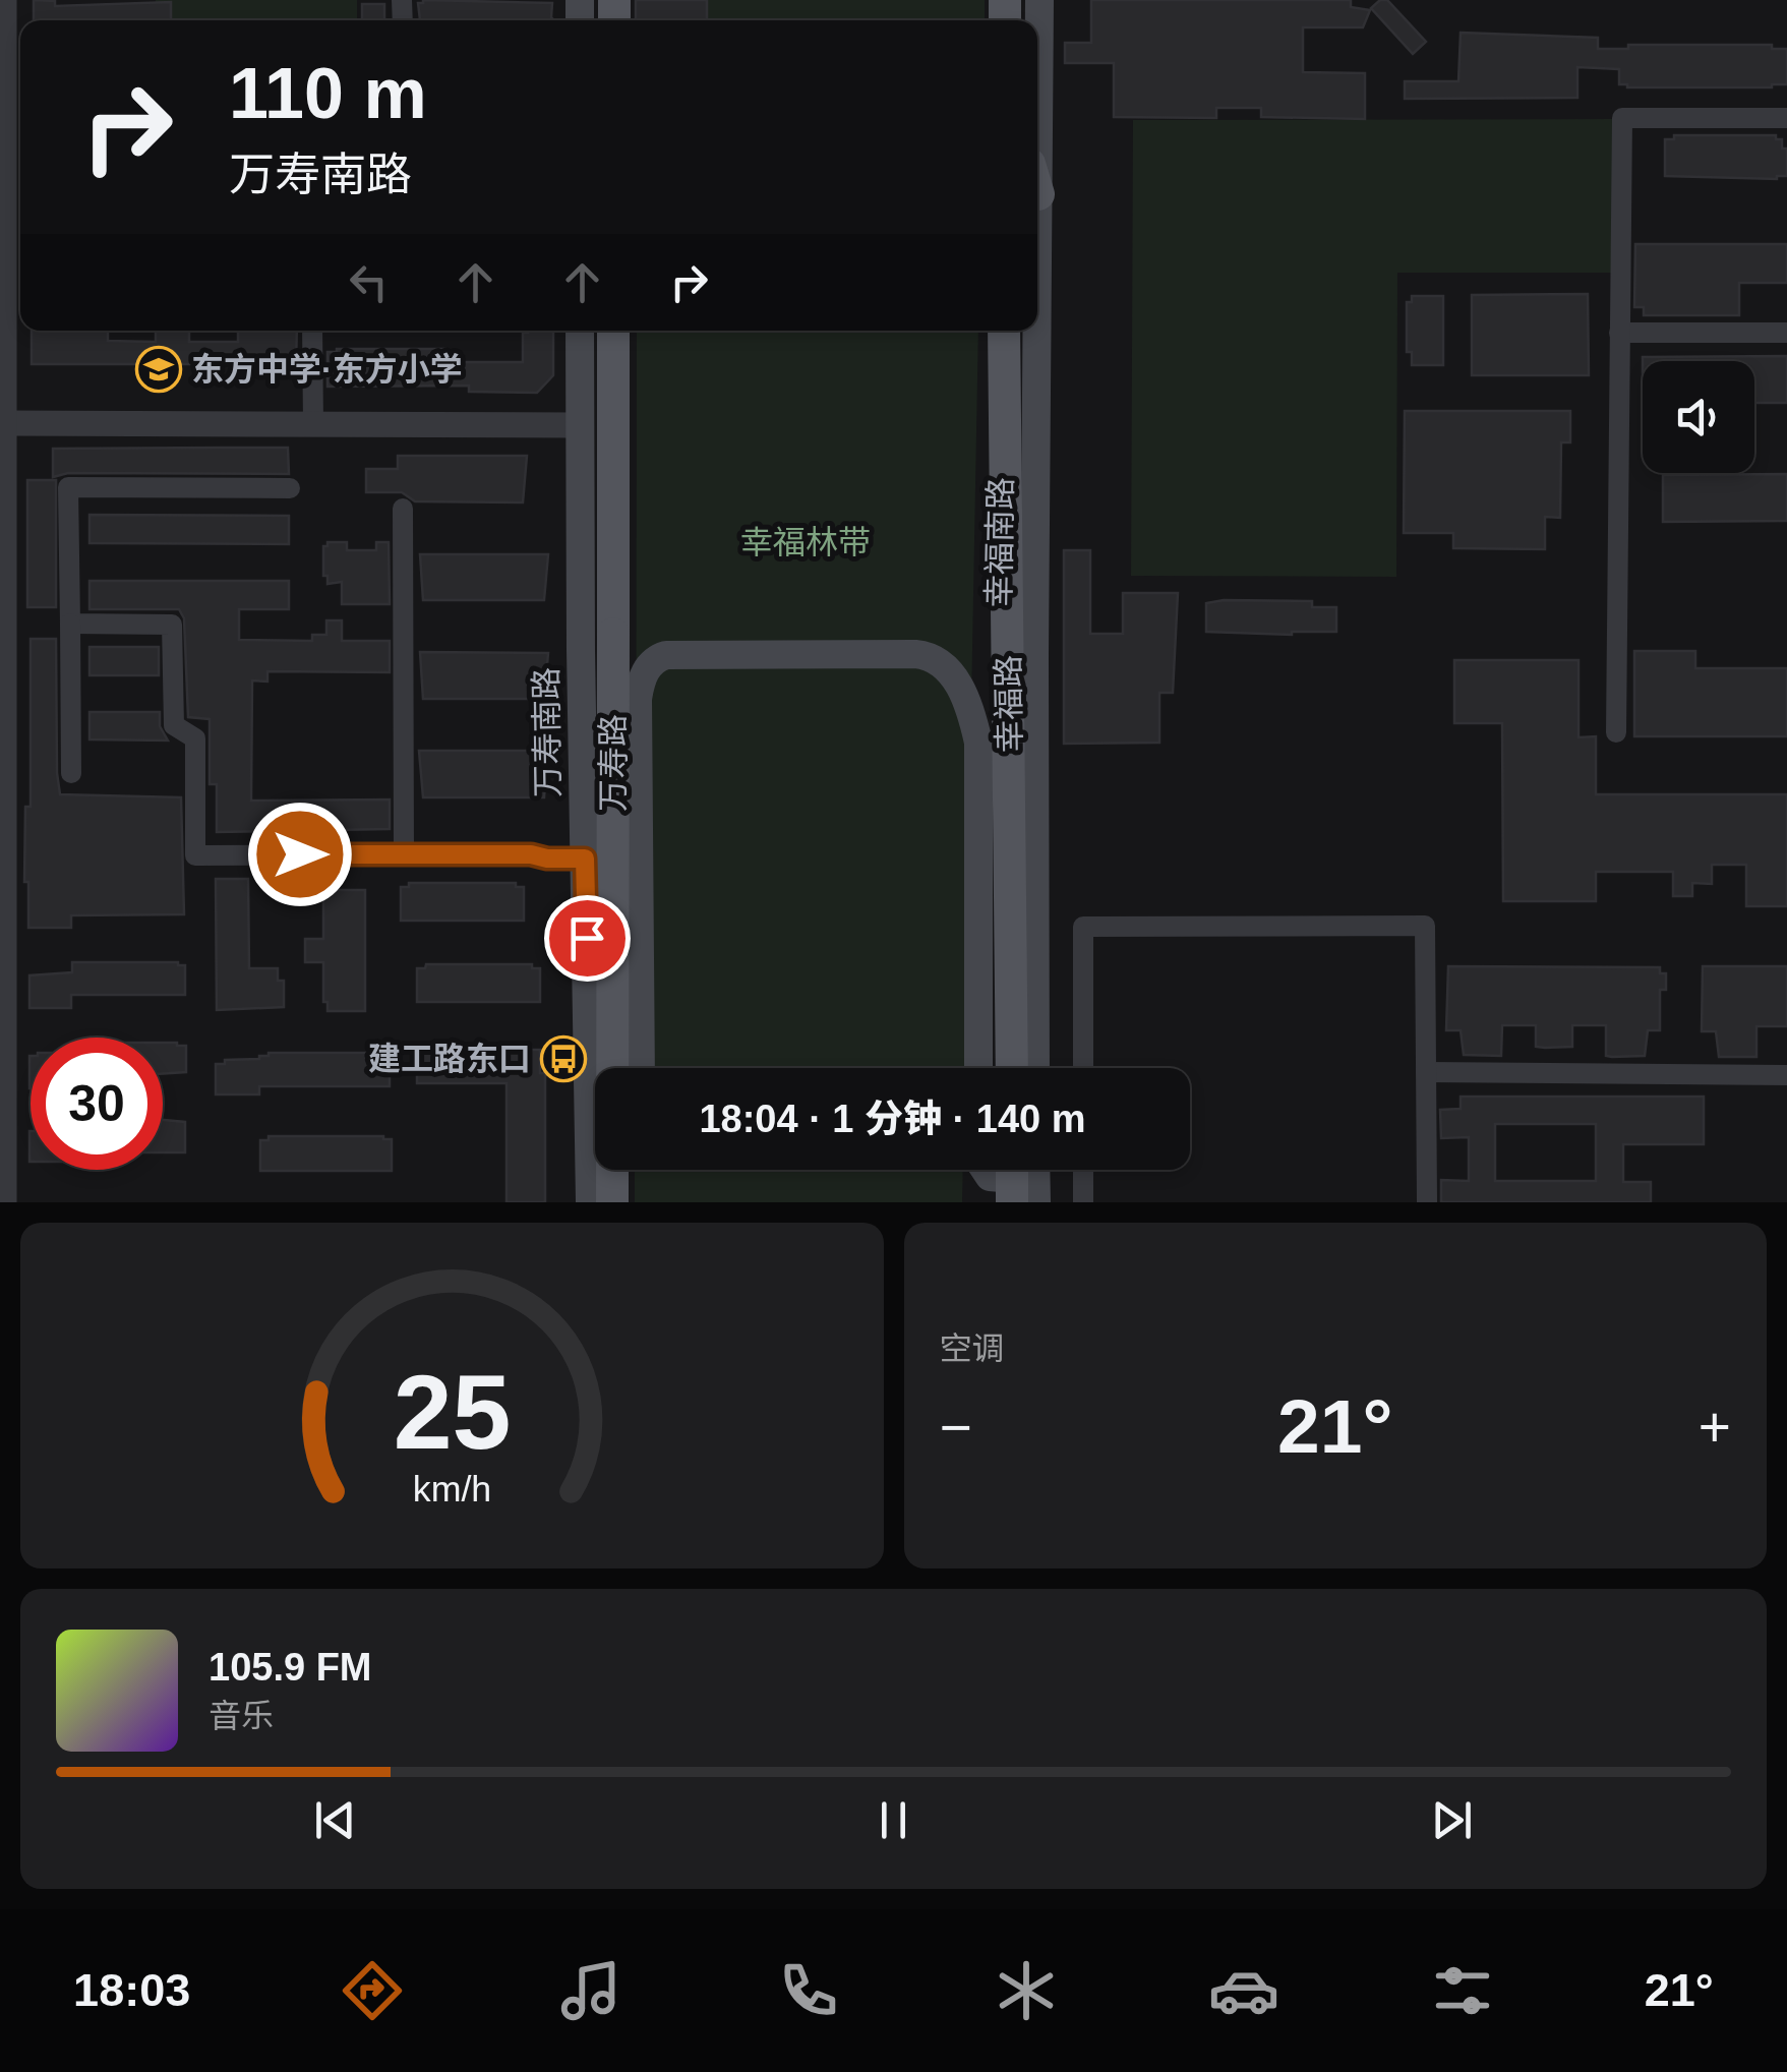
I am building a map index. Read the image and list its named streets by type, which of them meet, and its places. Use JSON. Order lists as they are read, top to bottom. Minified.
{"streets":{"main road":["幸福南路","幸福路","万寿南路","万寿路"]},"parks":["幸福林带"],"places":{"school or university":["东方中学·东方小学"],"bus stop":["建工路东口"]},"page":{"turn":["110 m","万寿南路"],"limit":"30","trip":"18:04 · 1 分钟 · 140 m","tile":"空调","heat":["−","21°","+"],"song":["105.9 FM","音乐"],"tabs":["18:03","21°"],"gauge":["25","km/h"]}}
